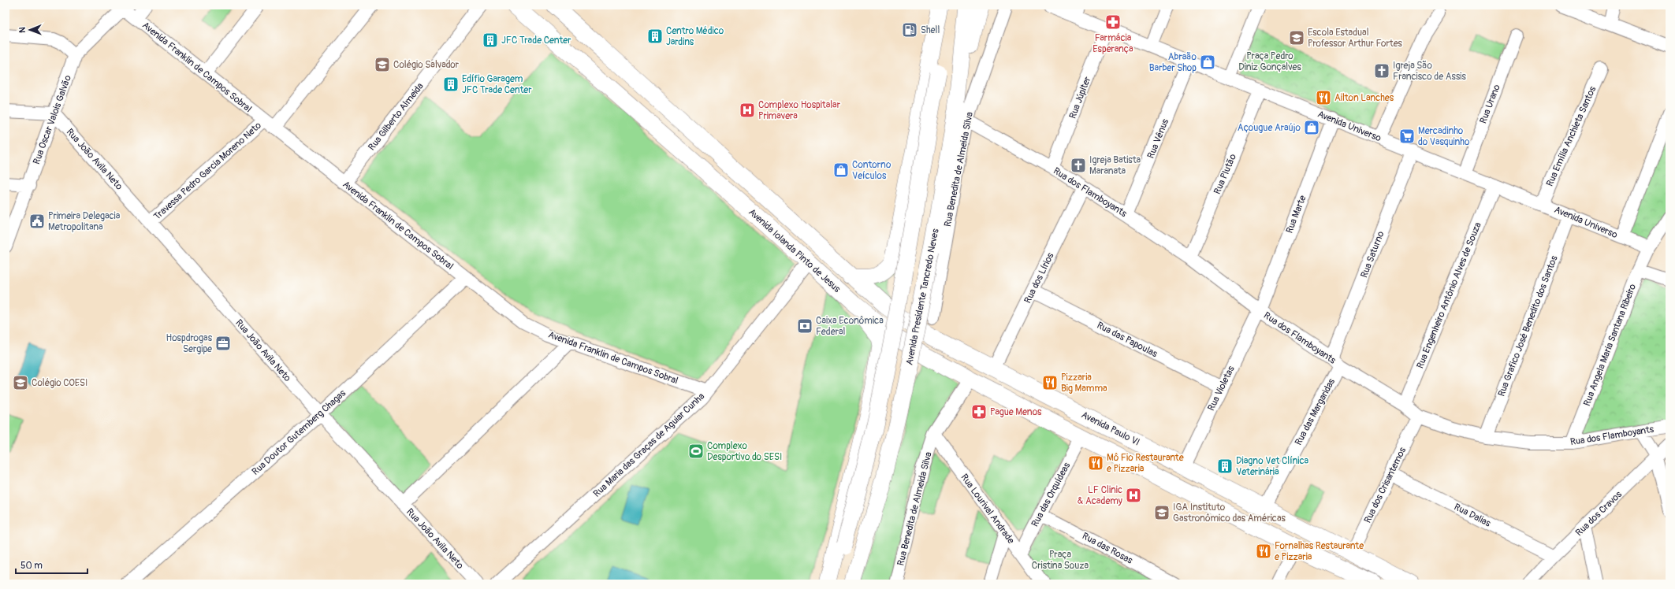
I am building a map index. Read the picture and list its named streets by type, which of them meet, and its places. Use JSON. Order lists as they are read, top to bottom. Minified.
{"streets":{"main road":["Avenida Iolanda Pinto de Jesus","Avenida Presidente Tancredo Neves","Avenida Paulo VI"],"street":["Avenida Franklin de Campos Sobral","Rua Júpiter","Rua Urano","Rua Gilberto Almeida","Rua Oscar Valois Galvão","Avenida Universo","Rua Emília Anchieta Santos","Rua Vênus","Rua João Avila Neto","Rua Benedita de Almeida Silva","Travessa Pedro Garcia Moreno Neto","Rua Plutão","Rua dos Flamboyants","Rua Marte","Rua Saturno","Rua dos Lírios","Rua Engenheiro Antônio Alves de Souza","Rua Grafico José Benedito dos Santos","Rua das Papoulas","Rua Angela Maria Santana Ribeiro","Rua Violetas","Rua das Margaridas","Rua Doutor Gutemberg Chagas","Rua Maria das Graças de Aguiar Cunha","Rua dos Crisantemos","Rua das Orquídeas","Rua Lourival Andrade","Rua dos Cravos","Rua Dalias","Rua das Rosas"]},"crossings":[["Avenida Franklin de Campos Sobral","Rua Gilberto Almeida"],["Avenida Franklin de Campos Sobral","Rua Oscar Valois Galvão"],["Avenida Franklin de Campos Sobral","Travessa Pedro Garcia Moreno Neto"],["Avenida Franklin de Campos Sobral","Rua Doutor Gutemberg Chagas"],["Avenida Franklin de Campos Sobral","Rua Maria das Graças de Aguiar Cunha"],["Rua Júpiter","Avenida Universo"],["Rua Júpiter","Rua dos Flamboyants"],["Rua Urano","Avenida Universo"],["Rua Oscar Valois Galvão","Rua João Avila Neto"],["Avenida Universo","Rua Emília Anchieta Santos"],["Avenida Universo","Rua Vênus"],["Avenida Universo","Rua Plutão"],["Avenida Universo","Rua Marte"],["Avenida Universo","Rua Saturno"],["Avenida Universo","Rua Engenheiro Antônio Alves de Souza"],["Avenida Universo","Rua Grafico José Benedito dos Santos"],["Avenida Universo","Rua Angela Maria Santana Ribeiro"],["Rua Vênus","Rua dos Flamboyants"],["Rua João Avila Neto","Travessa Pedro Garcia Moreno Neto"],["Rua João Avila Neto","Rua Doutor Gutemberg Chagas"],["Rua Benedita de Almeida Silva","Rua dos Flamboyants"],["Rua Benedita de Almeida Silva","Avenida Iolanda Pinto de Jesus"],["Rua Benedita de Almeida Silva","Rua Lourival Andrade"],["Rua Plutão","Rua dos Flamboyants"],["Rua dos Flamboyants","Rua Marte"],["Rua dos Flamboyants","Rua Saturno"],["Rua dos Flamboyants","Rua dos Lírios"],["Rua dos Flamboyants","Rua Engenheiro Antônio Alves de Souza"],["Rua dos Flamboyants","Rua Grafico José Benedito dos Santos"],["Rua dos Flamboyants","Rua Angela Maria Santana Ribeiro"],["Rua dos Flamboyants","Rua Violetas"],["Rua dos Flamboyants","Rua das Margaridas"],["Rua dos Flamboyants","Rua dos Crisantemos"],["Rua Marte","Rua Violetas"],["Avenida Iolanda Pinto de Jesus","Avenida Paulo VI"],["Avenida Iolanda Pinto de Jesus","Rua Maria das Graças de Aguiar Cunha"],["Rua Saturno","Rua das Margaridas"],["Rua dos Lírios","Rua das Papoulas"],["Rua dos Lírios","Avenida Paulo VI"],["Rua das Papoulas","Rua Violetas"],["Rua Violetas","Avenida Paulo VI"],["Rua das Margaridas","Avenida Paulo VI"],["Avenida Paulo VI","Rua dos Crisantemos"],["Rua dos Crisantemos","Rua Dalias"],["Rua das Orquídeas","Rua Lourival Andrade"],["Rua das Orquídeas","Rua das Rosas"],["Rua dos Cravos","Rua Dalias"]],"parks":["Praça Pedro Diniz Gonçalves","Praça Cristina Souza"],"places":{"pharmacy":["Farmácia Esperança","Pague Menos"],"fuel station":["Shell"],"building":["Centro Médico Jardins","JFC Trade Center","Edífio Garagem JFC Trade Center","Diagno Vet Clínica Veterinária"],"school or university":["Escola Estadual Professor Arthur Fortes","Colégio Salvador","Colégio COESI","IGA Instituto Gastronômico das Américas"],"shop":["Abraão Barber Shop","Açougue Araújo","Contorno Veículos"],"church":["Igreja São Francisco de Assis","Igreja Batista Maranata"],"restaurant":["Ailton Lanches","Pizzaria Big Mamma","Mô Fio Restaurante e Pizzaria","Fornalhas Restaurante e Pizzaria"],"hospital":["Complexo Hospitalar Primavera","LF Clinic & Academy"],"supermarket":["Mercadinho do Vasquinho"],"public building":["Primeira Delegacia Metropolitana"],"bank":["Caixa Econômica Federal"],"office":["Hospdrogas Sergipe"],"sports":["Complexo Desportivo do SESI"]},"scale_bar":"50 m","north":"left"}
